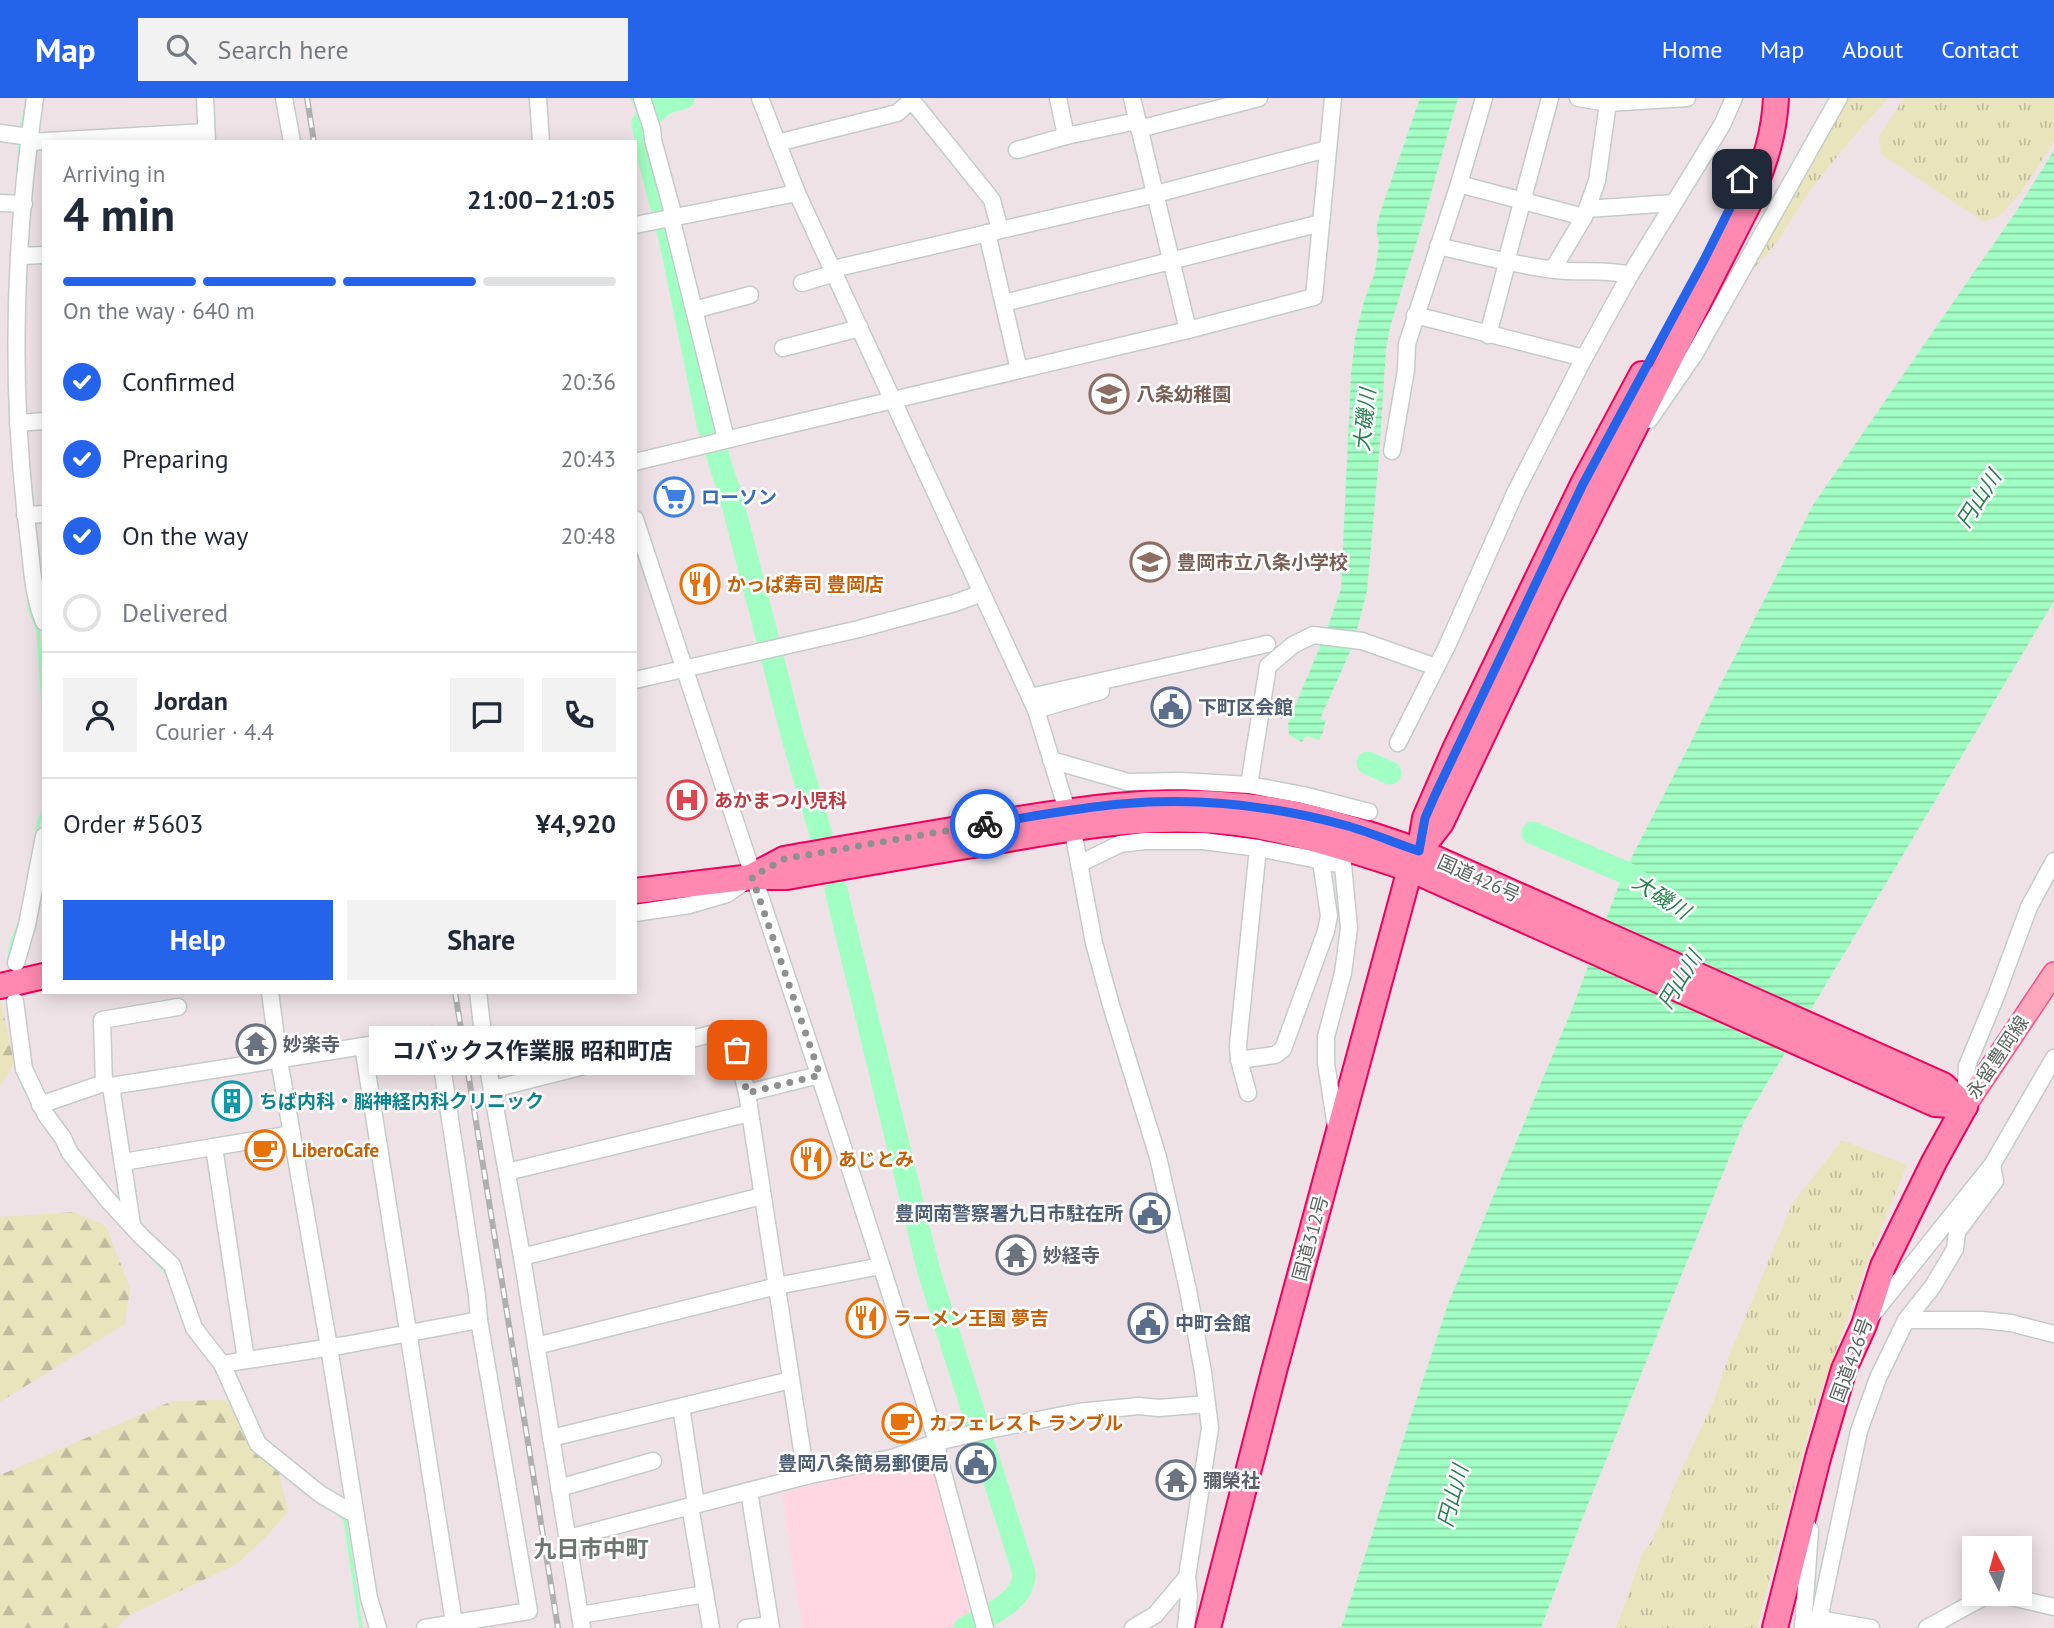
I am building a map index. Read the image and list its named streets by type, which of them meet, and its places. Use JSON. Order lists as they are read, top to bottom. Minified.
{"streets":{"highway":["国道426号","国道312号"],"main road":["永留豊岡線"]},"crossings":[["国道426号","永留豊岡線"],["国道426号","国道312号"]],"districts":["九日市中町"],"water":["大磯川","円山川"],"places":{"school or university":["八条幼稚園","豊岡市立八条小学校"],"supermarket":["ローソン"],"restaurant":["かっぱ寿司 豊岡店","あじとみ","ラーメン王国 夢吉"],"public building":["下町区会館","豊岡南警察署九日市駐在所","中町会館","豊岡八条簡易郵便局"],"hospital":["あかまつ小児科"],"temple":["妙楽寺","妙経寺","彌榮社"],"other":["コバックス作業服 昭和町店"],"building":["ちば内科・脳神経内科クリニック"],"cafe":["LiberoCafe","カフェレスト ランブル"]},"north":"top","page":{"header":"Map","search":"Search here","nav":["Home","Map","About","Contact"],"heading":["4 min","Arriving in","21:00–21:05"],"panel":["Jordan","Courier · 4.4","Order #5603","¥4,920"],"bar":"On the way · 640 m","list":[["Confirmed","20:36"],["Preparing","20:43"],["On the way","20:48"],"Delivered"],"buttons":["Help","Share"],"bubble":"コバックス作業服 昭和町店"}}
